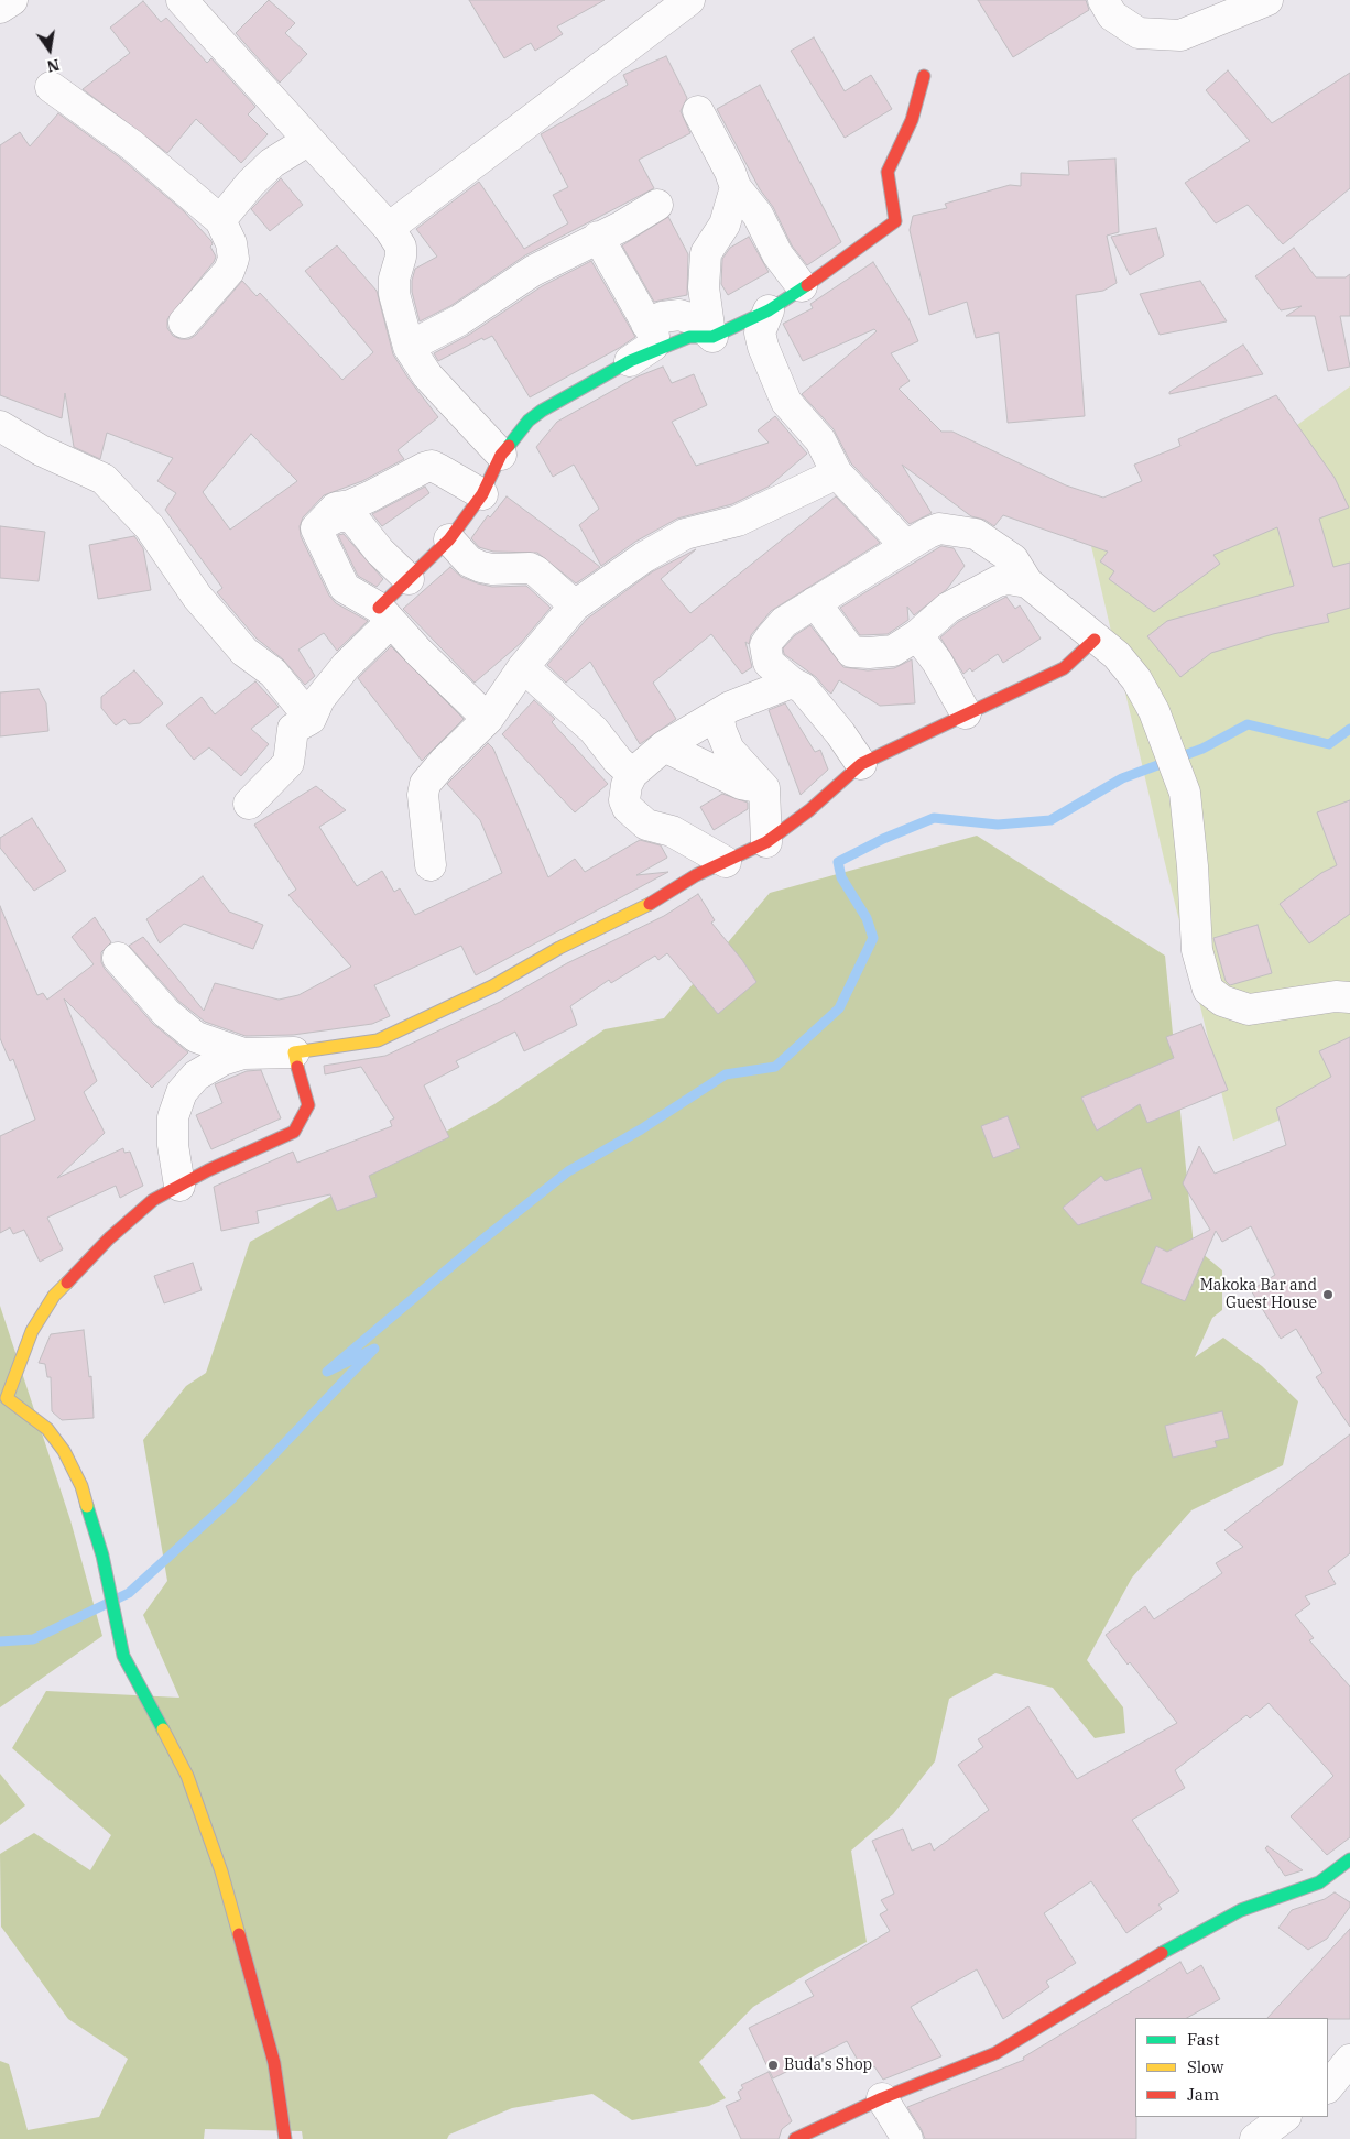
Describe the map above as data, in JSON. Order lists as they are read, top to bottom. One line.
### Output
{"places":["Makoka Bar and Guest House","Buda's Shop"],"legend":["Fast","Slow","Jam"],"north":"bottom"}
